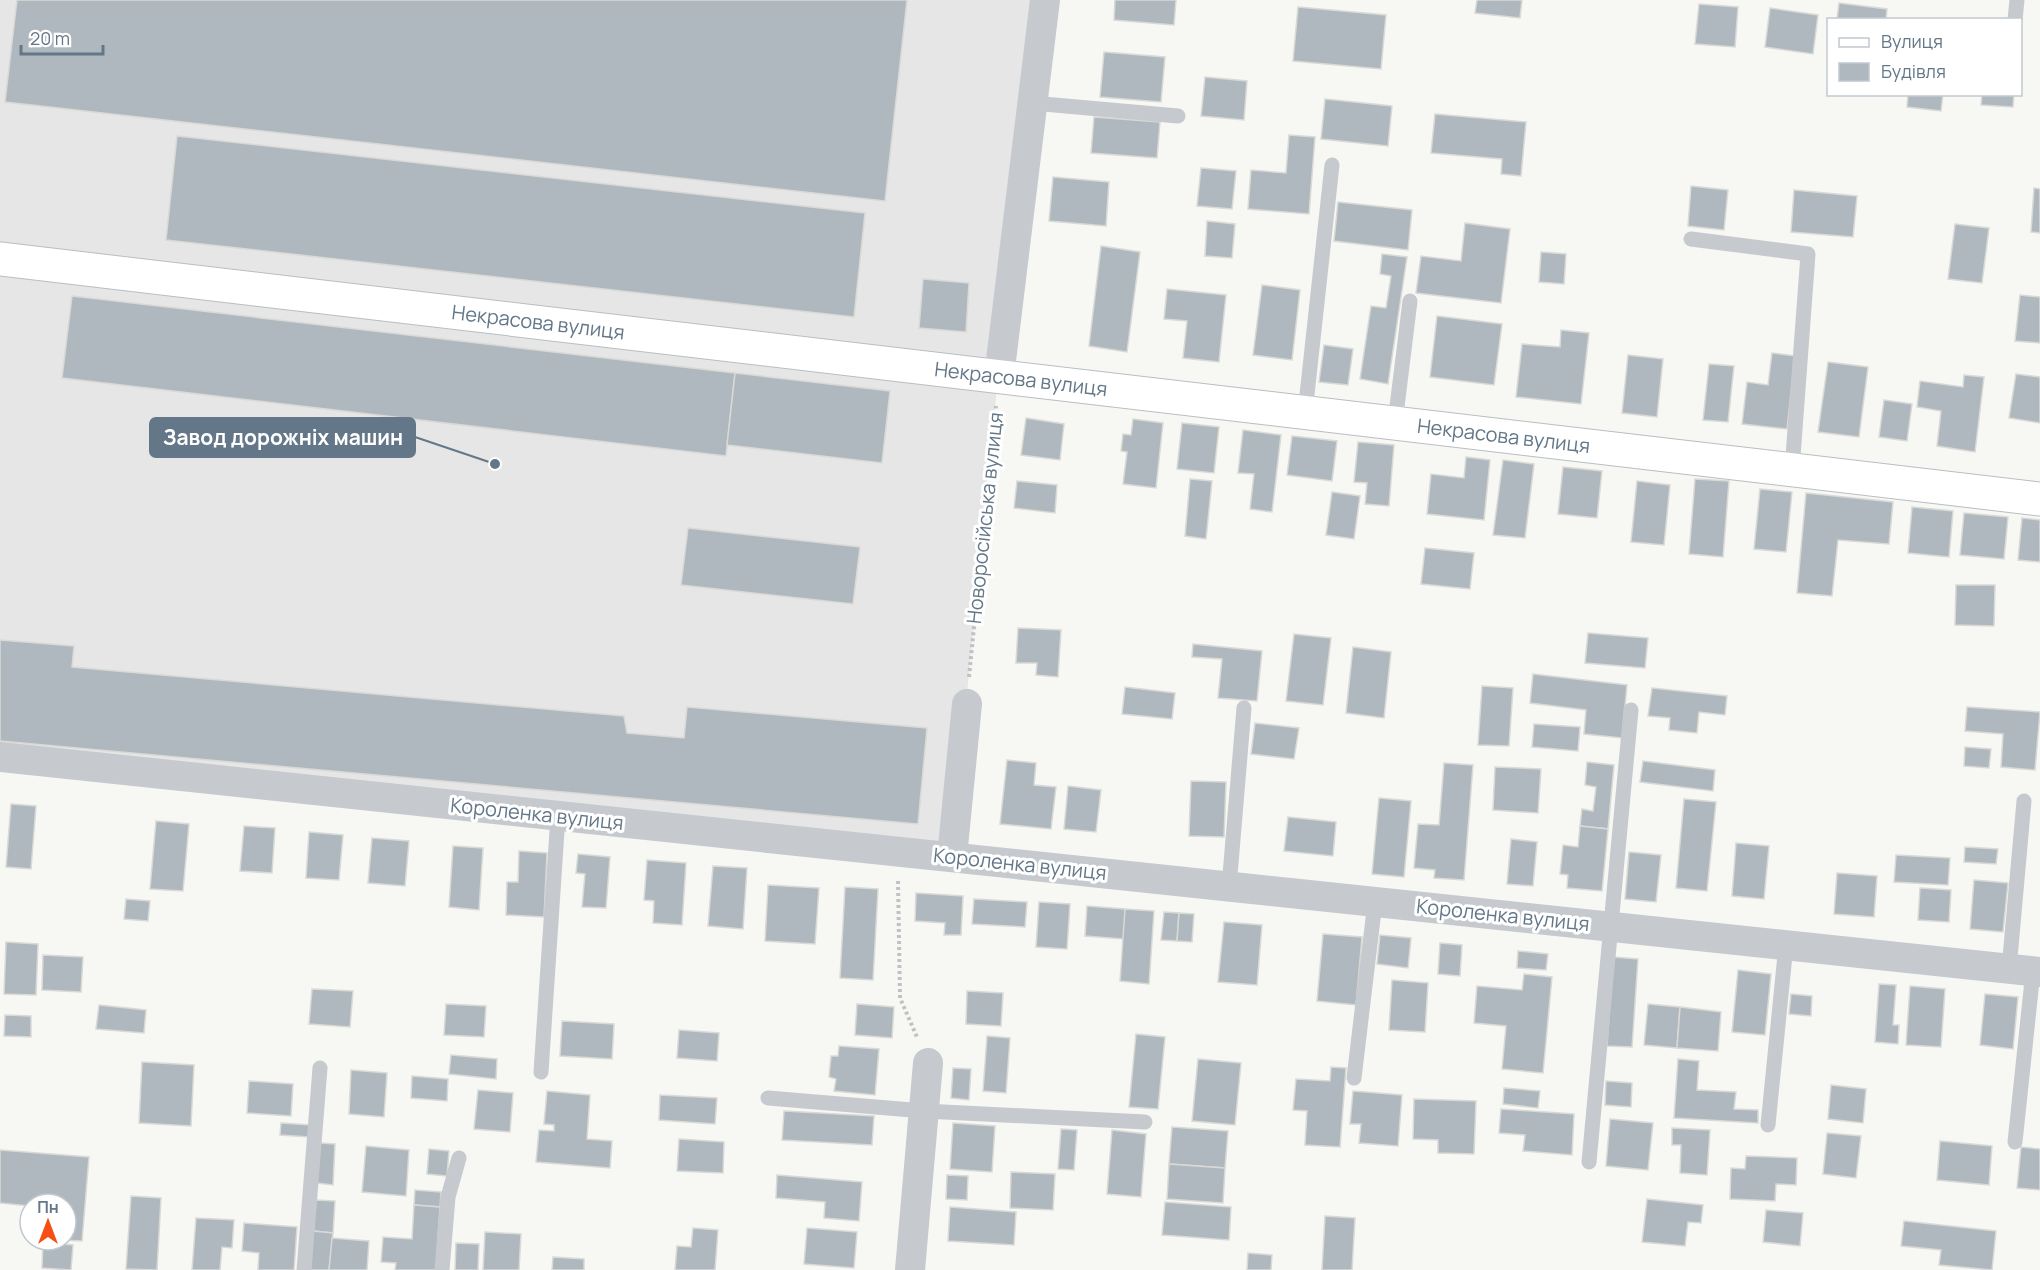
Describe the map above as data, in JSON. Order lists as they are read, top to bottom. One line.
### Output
{"streets":{"street":["Некрасова вулиця","Короленка вулиця"],"path":["Новоросійська вулиця"]},"crossings":[["Некрасова вулиця","Новоросійська вулиця"]],"places":["Завод дорожніх машин"],"legend":["Вулиця","Будівля"],"scale_bar":"20 m","north":"top"}
